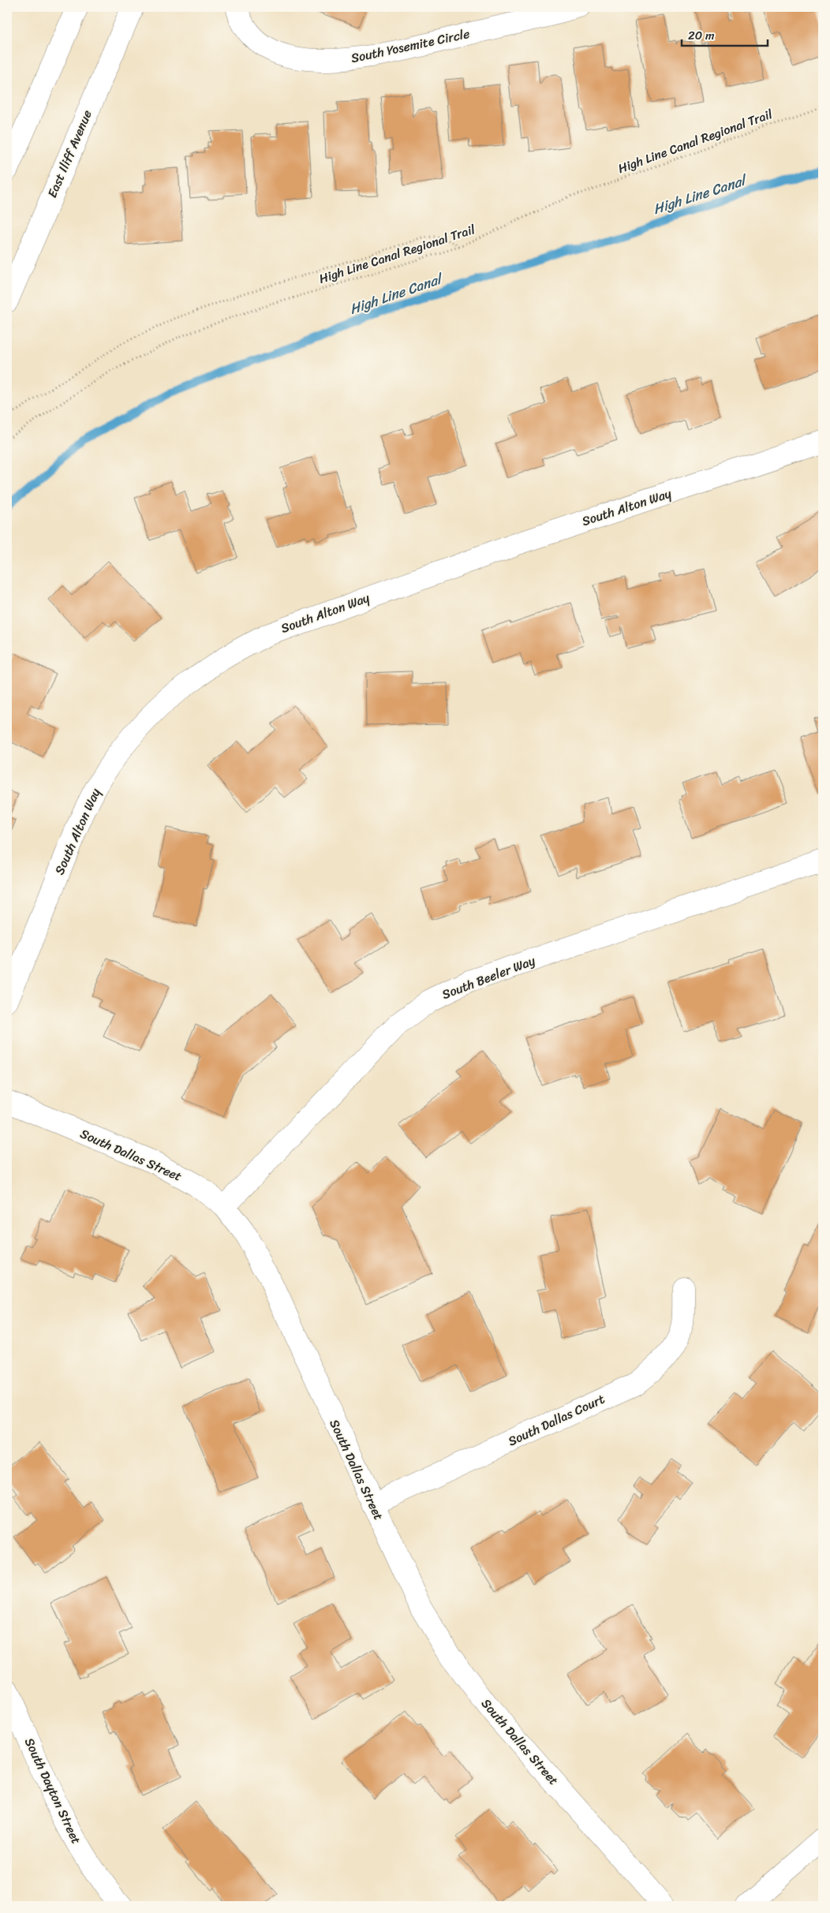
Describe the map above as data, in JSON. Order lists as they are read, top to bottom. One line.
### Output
{"streets":{"street":["South Yosemite Circle","East Iliff Avenue","South Alton Way","South Beeler Way","South Dallas Street","South Dallas Court","South Dayton Street"],"path":["High Line Canal Regional Trail"]},"crossings":[["South Beeler Way","South Dallas Street"],["South Dallas Street","South Dallas Court"]],"water":["High Line Canal"],"scale_bar":"20 m"}
